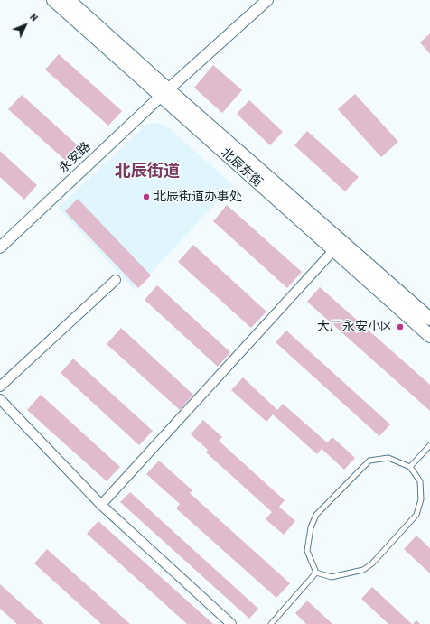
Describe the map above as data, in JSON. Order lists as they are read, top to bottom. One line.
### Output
{"streets":{"main road":["北辰东街"],"street":["永安路"]},"crossings":[["永安路","北辰东街"]],"districts":["北辰街道"],"places":["北辰街道办事处","大厂永安小区"],"north":"top right"}
